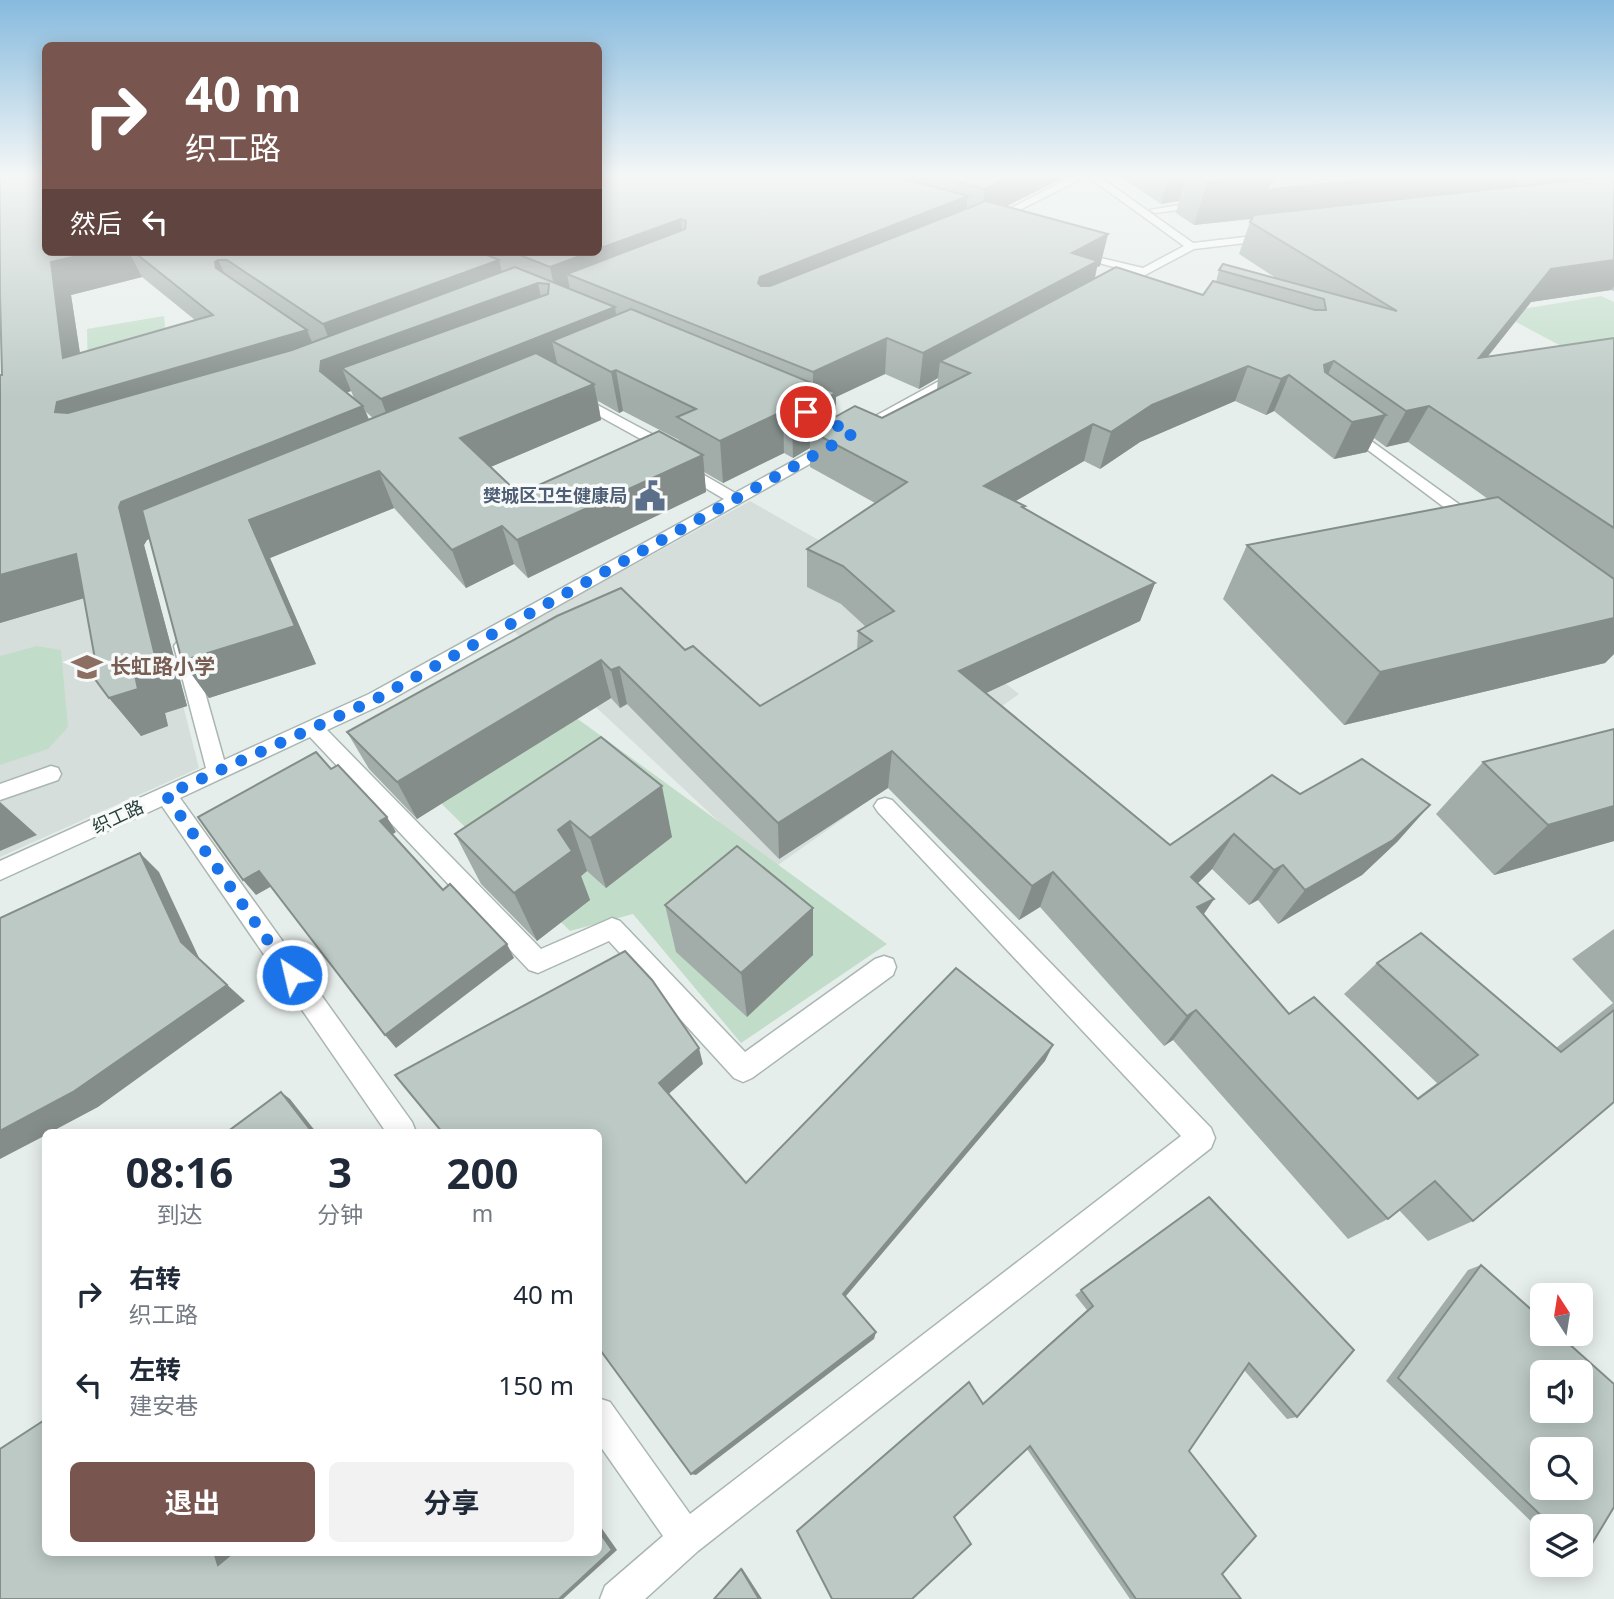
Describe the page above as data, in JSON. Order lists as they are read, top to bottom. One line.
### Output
{"streets":{"street":["织工路"]},"places":{"public building":["樊城区卫生健康局"],"school or university":["长虹路小学"]},"north":"top","page":{"turn":["40 m","织工路"],"then":"然后","eta":["08:16","到达","3","分钟","200","m"],"list":[{"name":"右转","note":"织工路","value":"40 m"},{"name":"左转","note":"建安巷","value":"150 m"}],"buttons":["退出","分享"]}}
